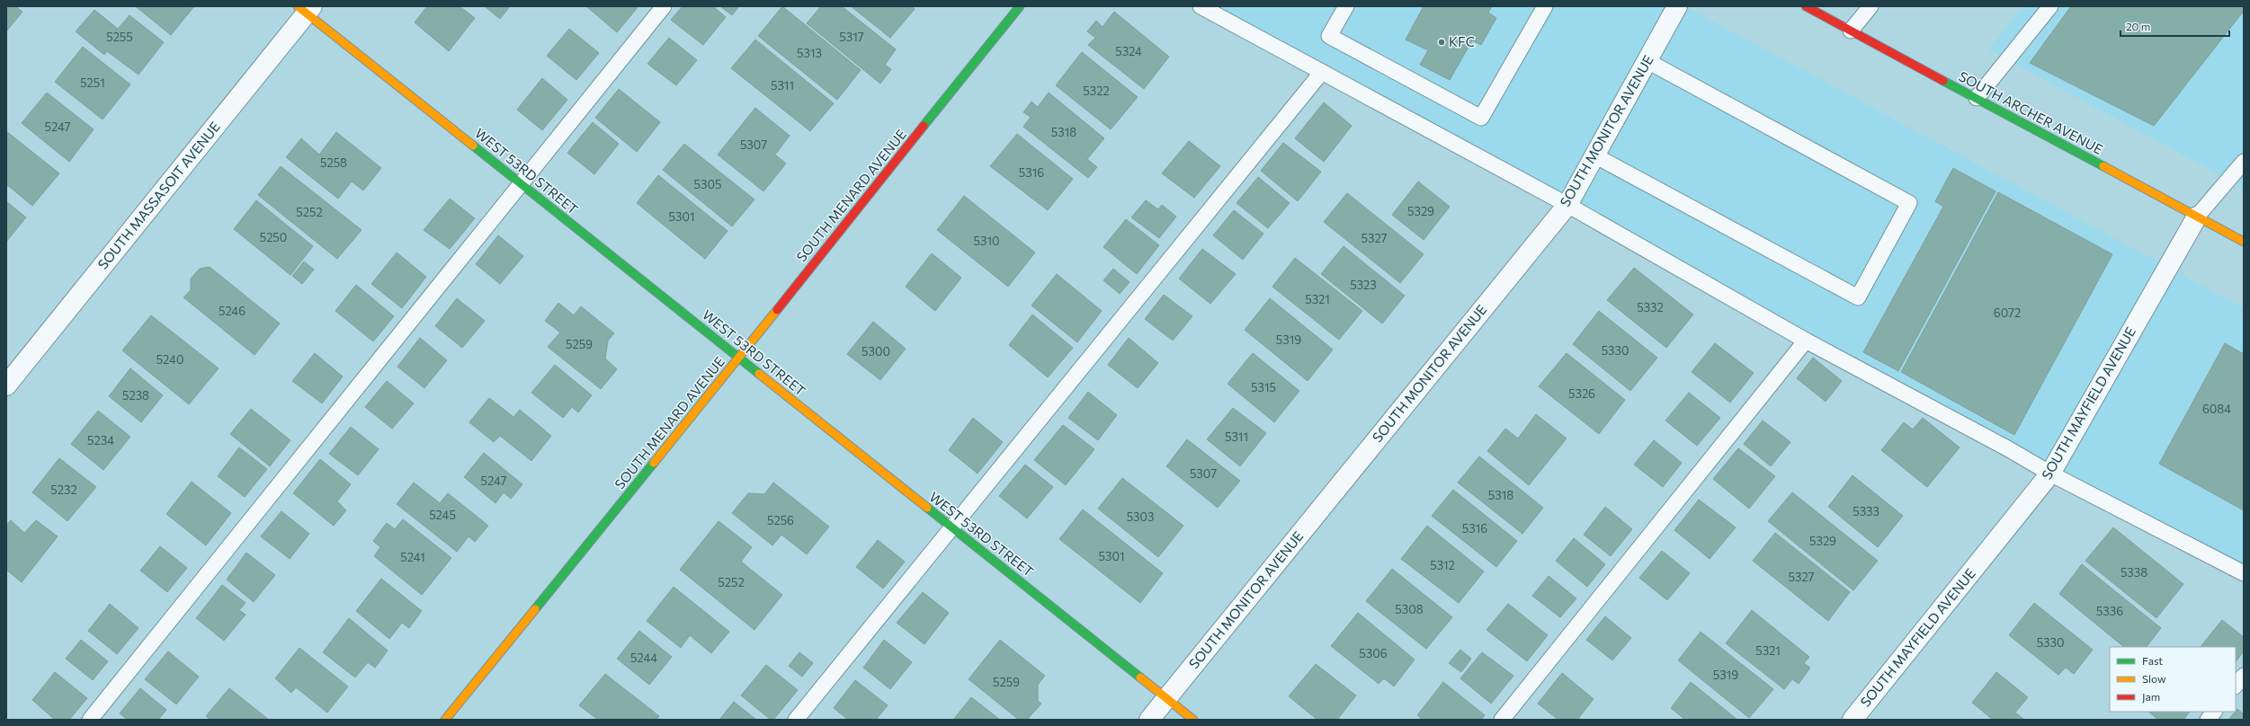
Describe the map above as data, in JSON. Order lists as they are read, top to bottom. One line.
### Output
{"streets":{"street":["SOUTH ARCHER AVENUE","SOUTH MONITOR AVENUE","WEST 53RD STREET","SOUTH MASSASOIT AVENUE","SOUTH MENARD AVENUE","SOUTH MAYFIELD AVENUE"]},"crossings":[["SOUTH ARCHER AVENUE","SOUTH MAYFIELD AVENUE"],["SOUTH MONITOR AVENUE","WEST 53RD STREET"],["WEST 53RD STREET","SOUTH MASSASOIT AVENUE"],["WEST 53RD STREET","SOUTH MENARD AVENUE"]],"places":["KFC"],"house_numbers":["5255","5317","5324","5313","5251","5311","5322","5247","5318","5307","5258","5316","5305","5329","5252","5301","5250","5327","5310","5323","5321","5332","5246","6072","5319","5259","5330","5300","5240","5315","5326","5238","6084","5311","5234","5307","5247","5232","5318","5333","5245","5303","5256","5316","5329","5301","5241","5312","5338","5327","5252","5308","5336","5330","5321","5306","5244","5319","5259"],"legend":["Fast","Slow","Jam"],"scale_bar":"20 m"}
